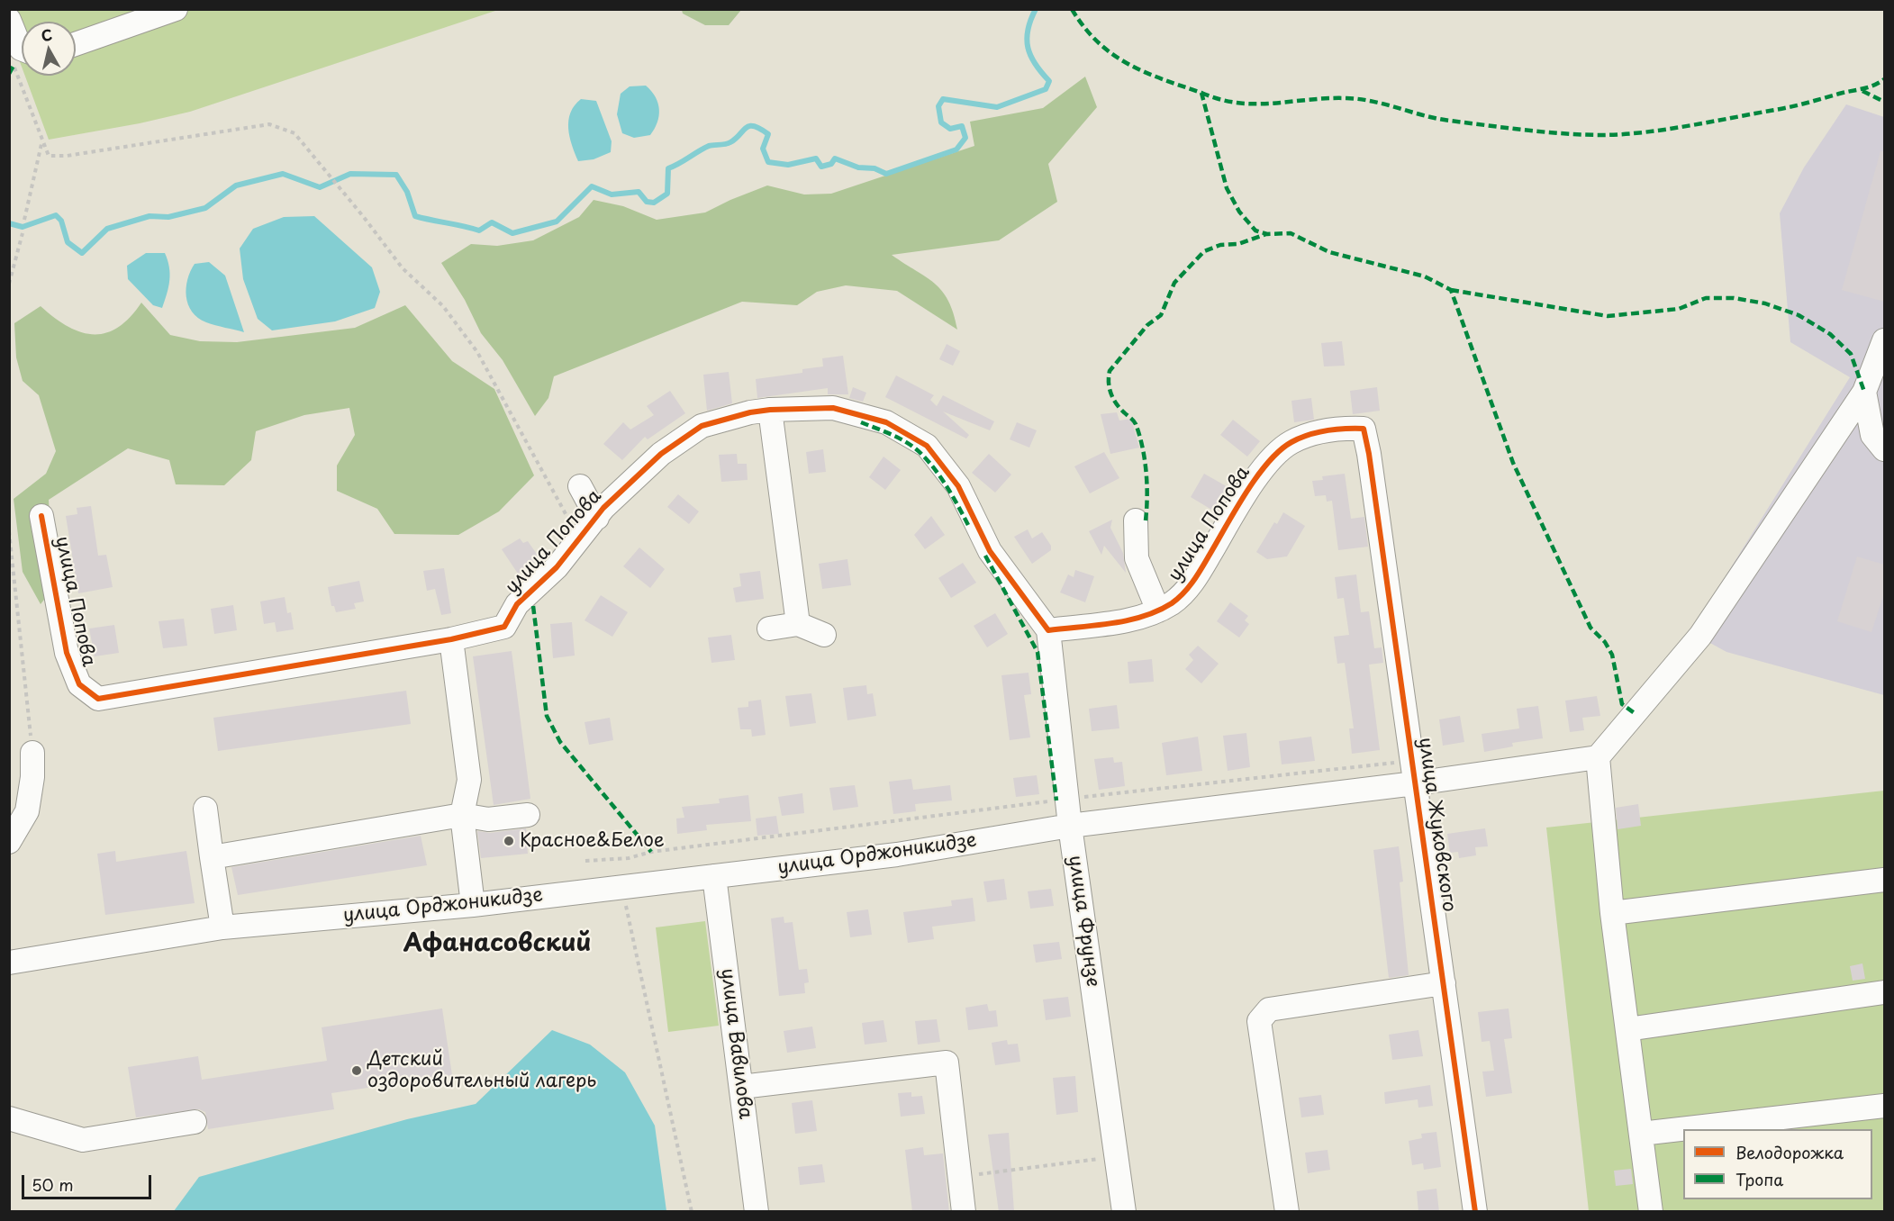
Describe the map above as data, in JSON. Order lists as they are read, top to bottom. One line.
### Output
{"streets":{"street":["улица Попова","улица Жуковского","улица Орджоникидзе","улица Фрунзе","улица Вавилова"]},"crossings":[["улица Попова","улица Жуковского"],["улица Попова","улица Фрунзе"],["улица Жуковского","улица Орджоникидзе"],["улица Орджоникидзе","улица Фрунзе"],["улица Орджоникидзе","улица Вавилова"]],"districts":["Афанасовский"],"places":["Красное&Белое","Детский оздоровительный лагерь"],"legend":["Велодорожка","Тропа"],"scale_bar":"50 m","north":"top"}
